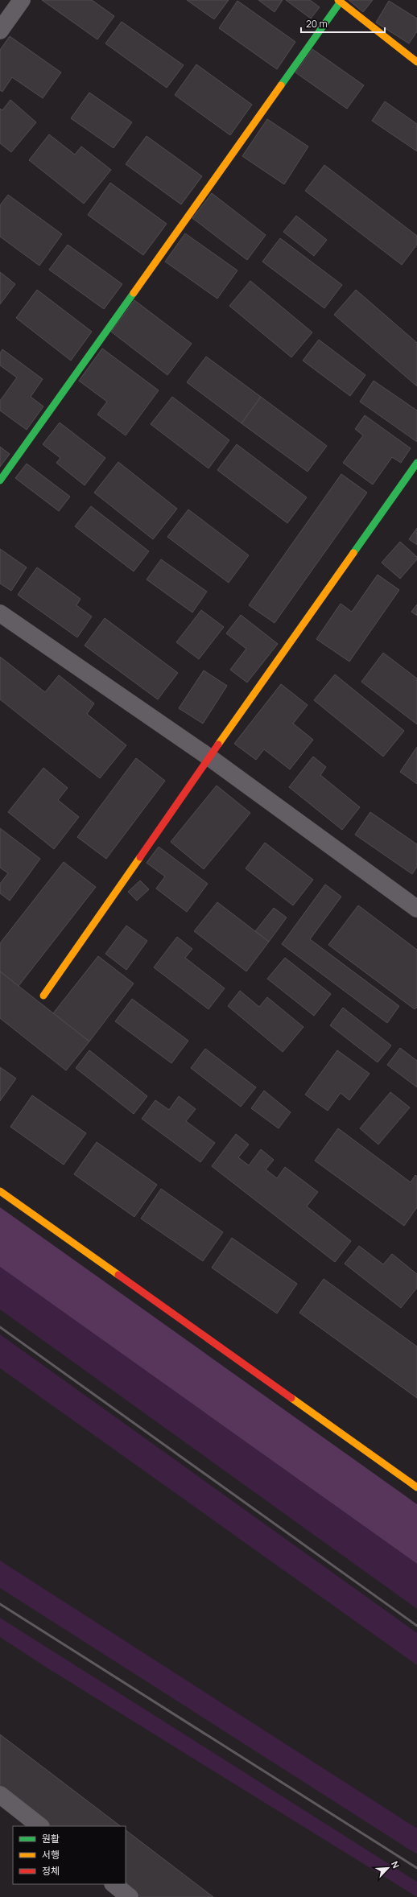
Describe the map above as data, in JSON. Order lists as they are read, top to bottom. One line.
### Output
{"legend":["원활","서행","정체"],"scale_bar":"20 m","north":"top right"}
